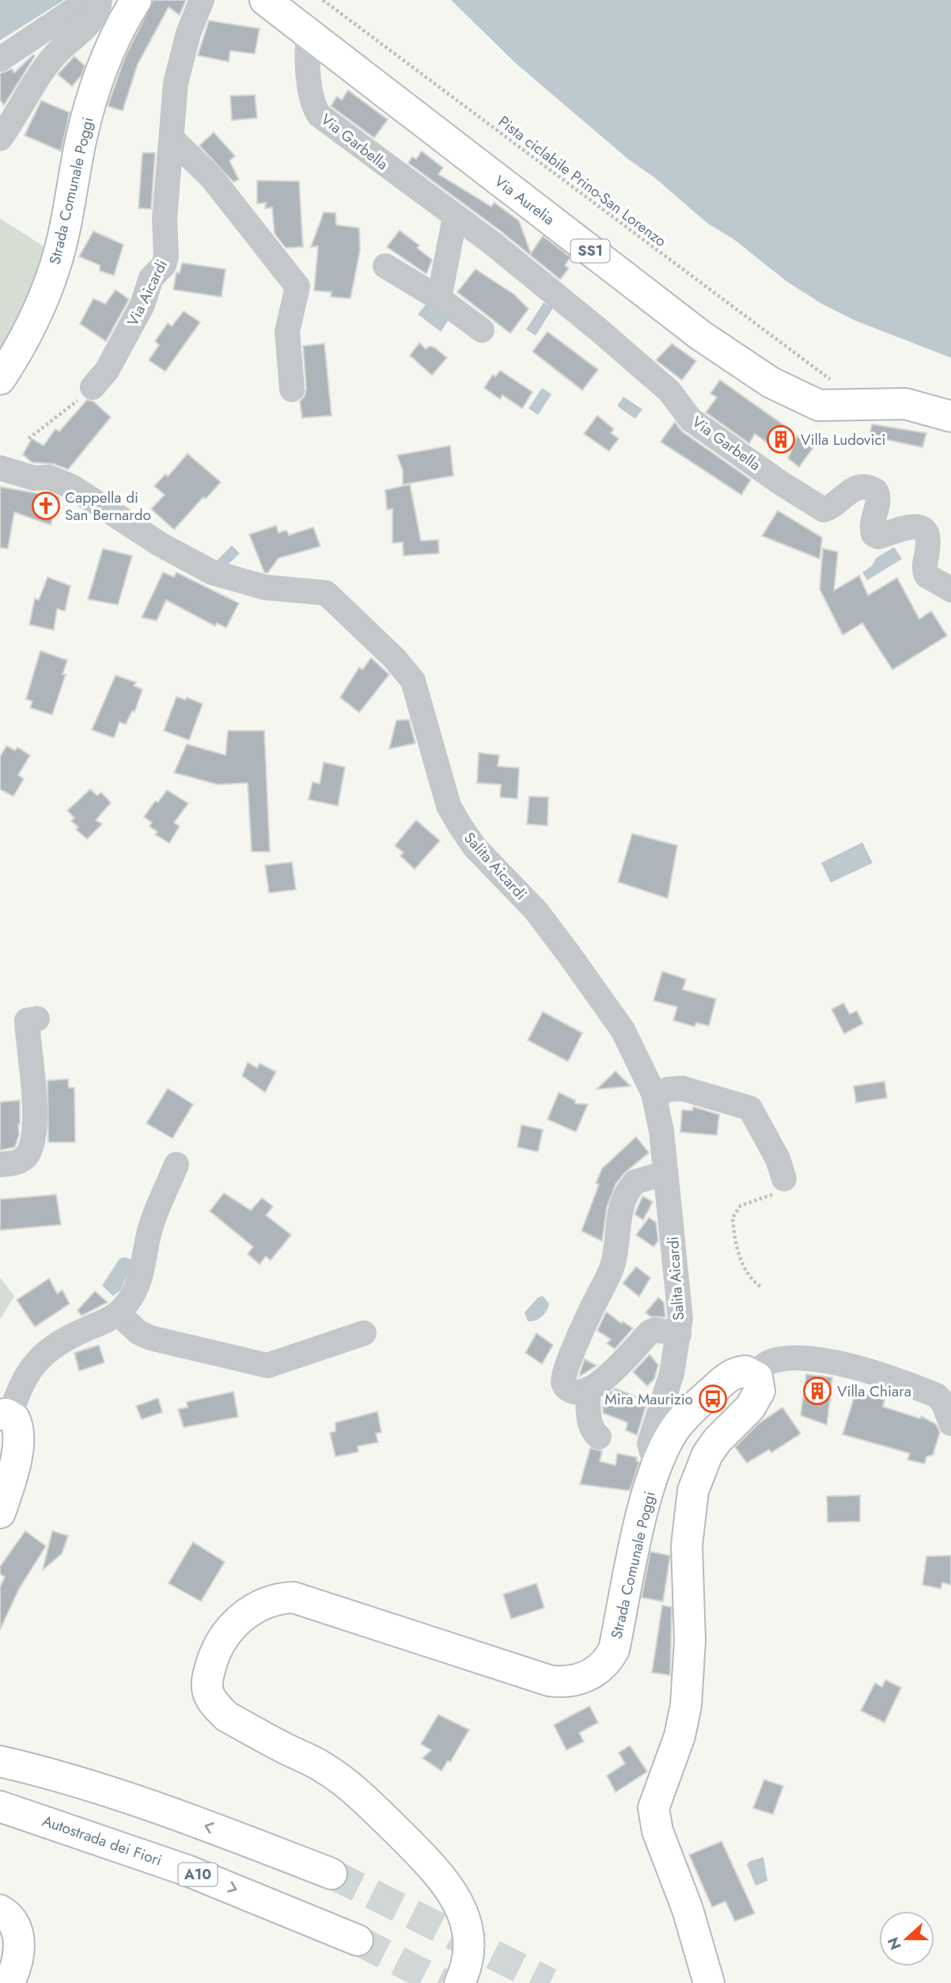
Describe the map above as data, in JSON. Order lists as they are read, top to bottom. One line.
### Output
{"streets":{"main road":["Strada Comunale Poggi","Via Aurelia","SS1","Autostrada dei Fiori","A10"],"street":["Via Garbella","Via Aicardi","Salita Aicardi"],"path":["Pista ciclabile Prino-San Lorenzo"]},"crossings":[["Via Garbella","Via Aurelia"],["Strada Comunale Poggi","Salita Aicardi"]],"places":{"building":["Villa Ludovici","Villa Chiara"],"church":["Cappella di San Bernardo"],"bus stop":["Mira Maurizio"]},"north":"left"}
